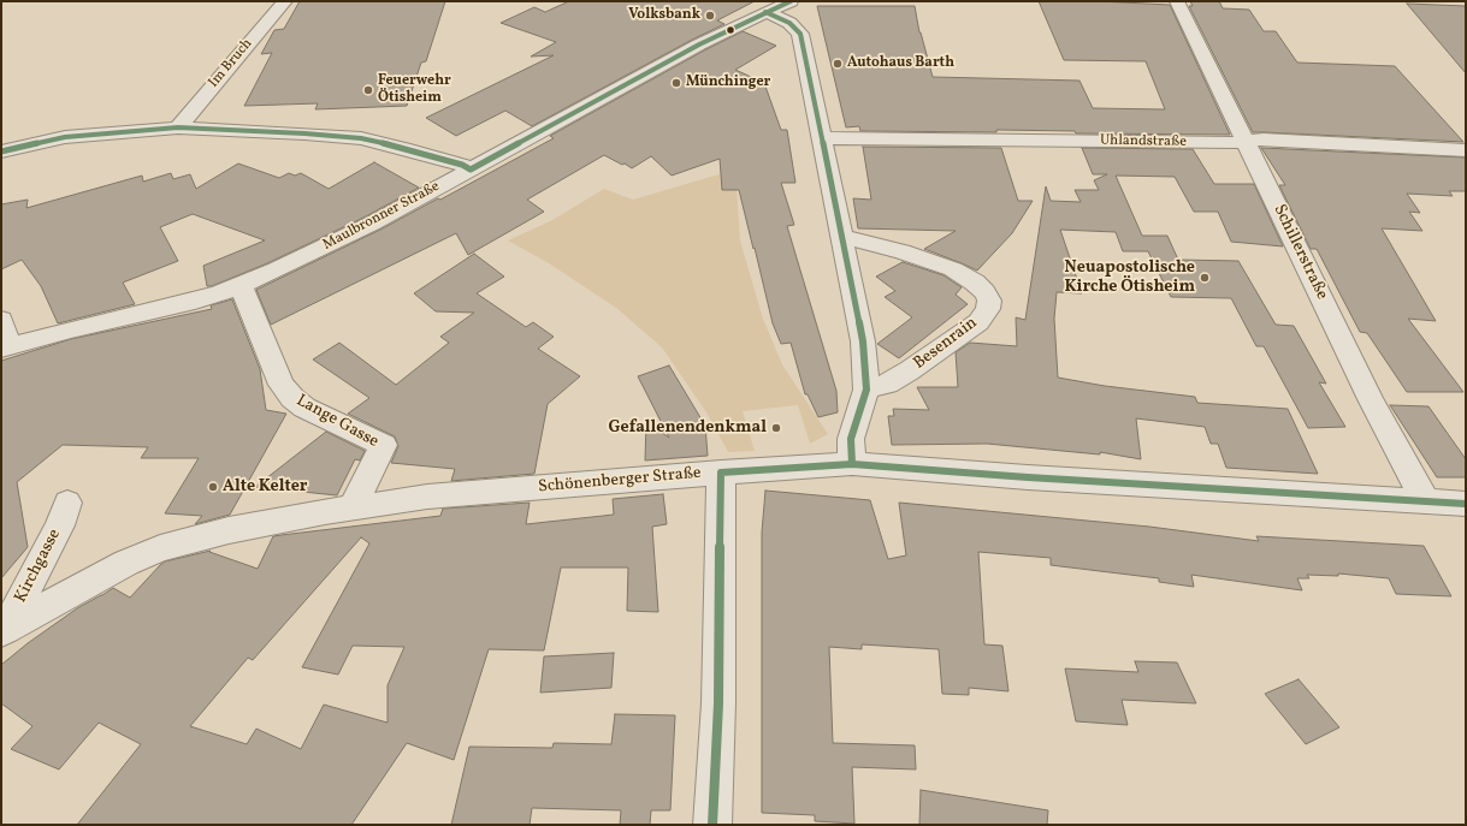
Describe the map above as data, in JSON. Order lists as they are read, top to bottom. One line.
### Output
{"streets":{"street":["Im Bruch","Uhlandstraße","Maulbronner Straße","Schillerstraße","Besenrain","Lange Gasse","Schönenberger Straße","Kirchgasse"]},"crossings":[["Uhlandstraße","Schillerstraße"],["Maulbronner Straße","Lange Gasse"],["Schillerstraße","Schönenberger Straße"],["Lange Gasse","Schönenberger Straße"],["Schönenberger Straße","Kirchgasse"]],"places":["Volksbank","Autohaus Barth","Münchinger","Feuerwehr Ötisheim","Neuapostolische Kirche Ötisheim","Gefallenendenkmal","Alte Kelter"]}
